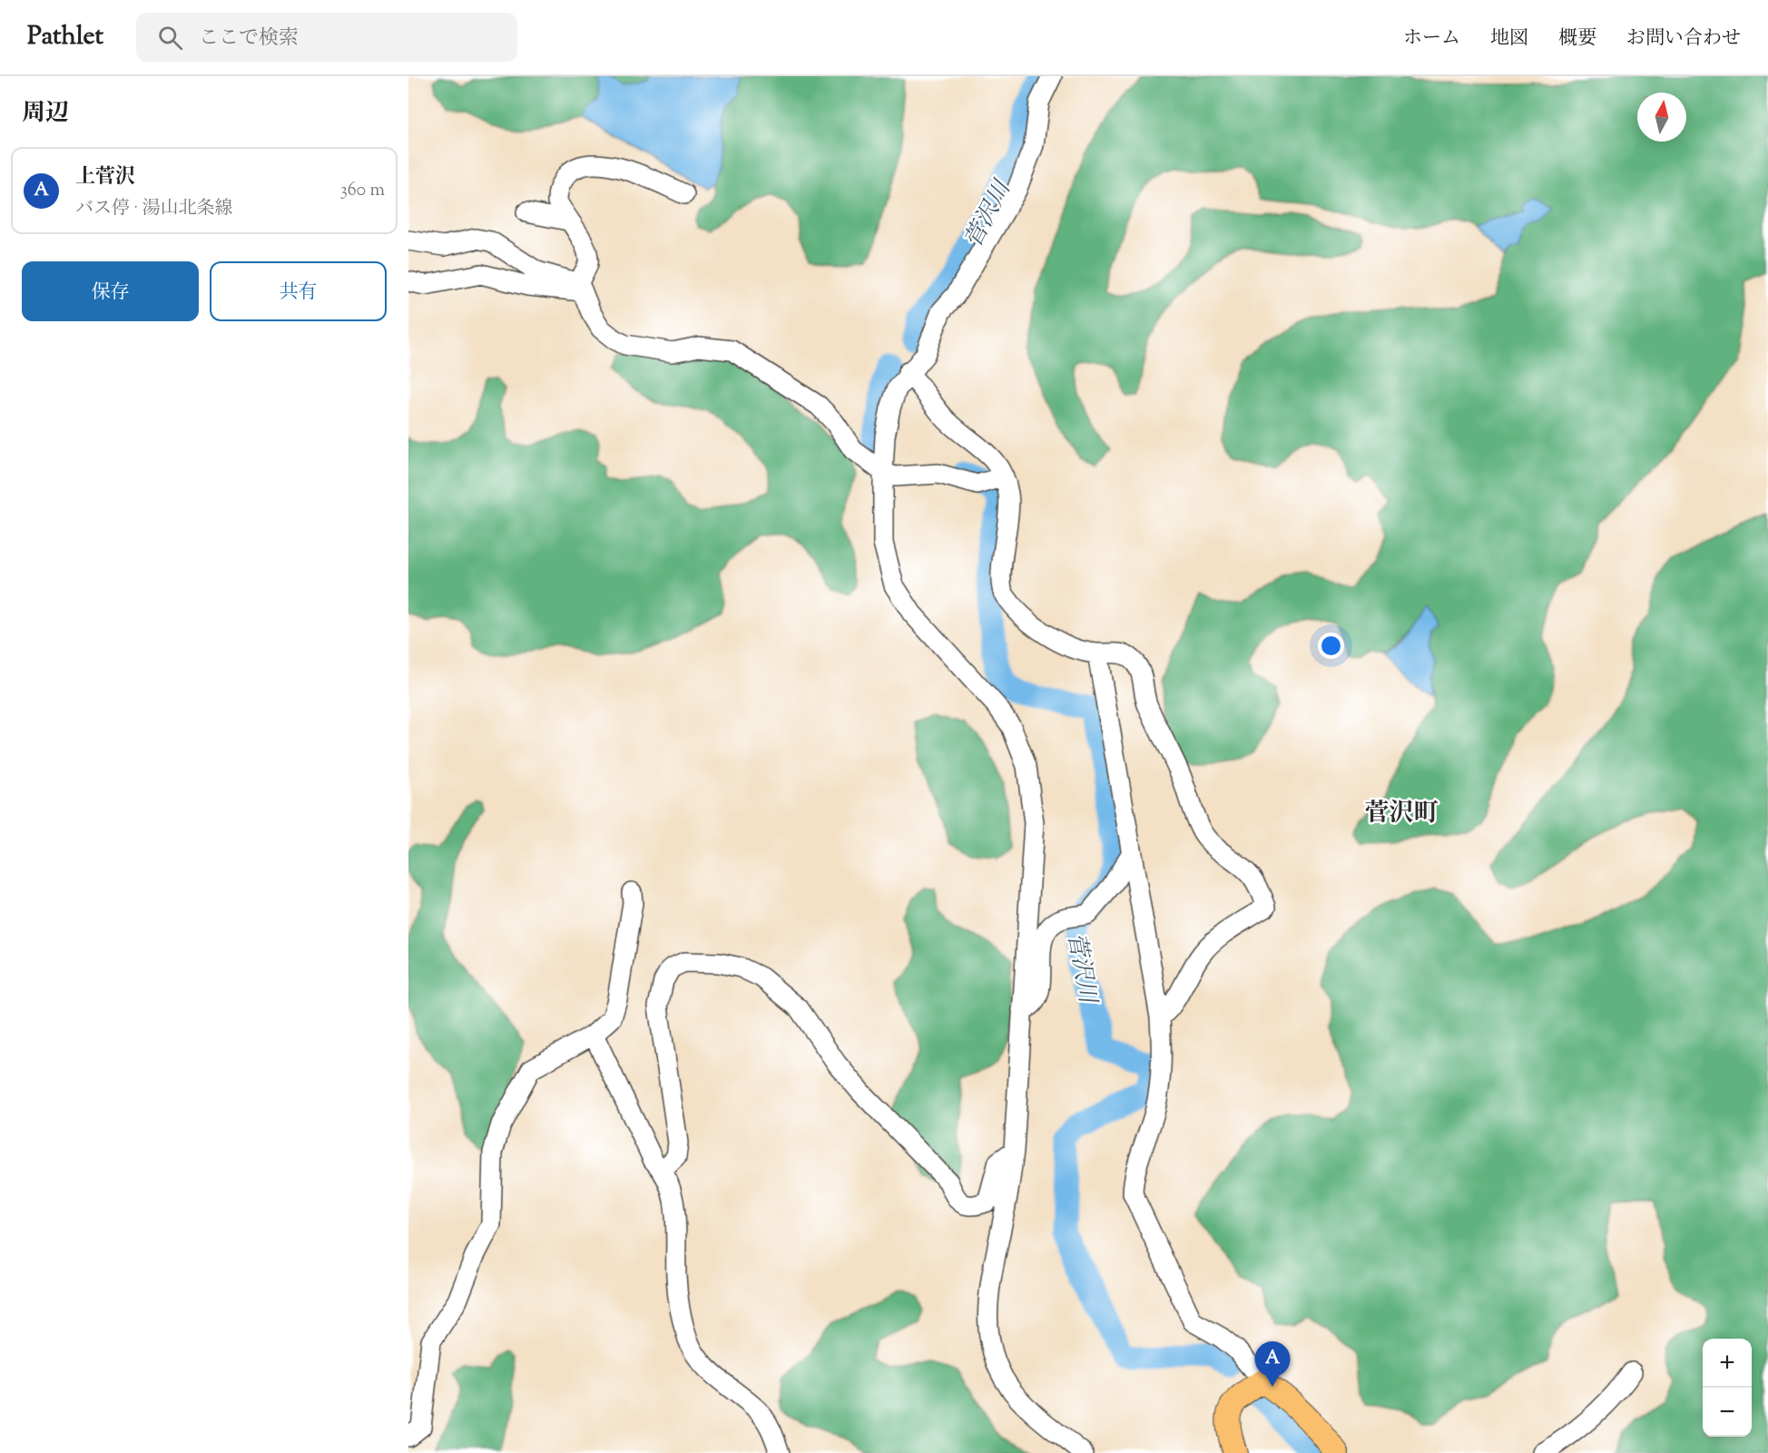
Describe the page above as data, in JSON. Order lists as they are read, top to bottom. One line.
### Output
{"districts":["菅沢町"],"water":["菅沢川"],"north":"top","page":{"header":"Pathlet","search":"ここで検索","nav":["ホーム","地図","概要","お問い合わせ"],"heading":"周辺","list":[{"mark":"A","name":"上菅沢","note":"バス停 · 湯山北条線","value":"360 m"}],"buttons":["保存","共有"],"map_buttons":["+","−"],"pins":"A"}}
